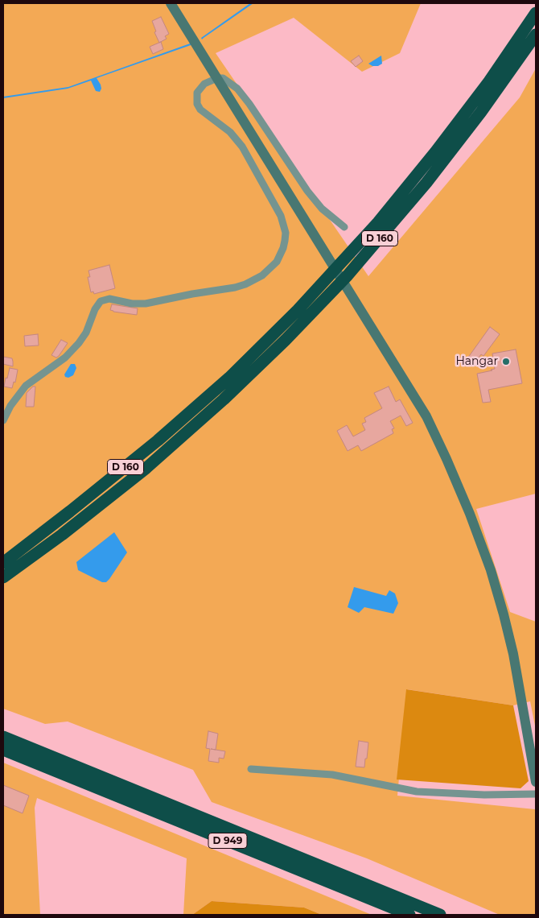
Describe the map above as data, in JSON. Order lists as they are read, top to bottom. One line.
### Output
{"streets":{"highway":["D 160","D 949"]},"places":["Hangar"]}
